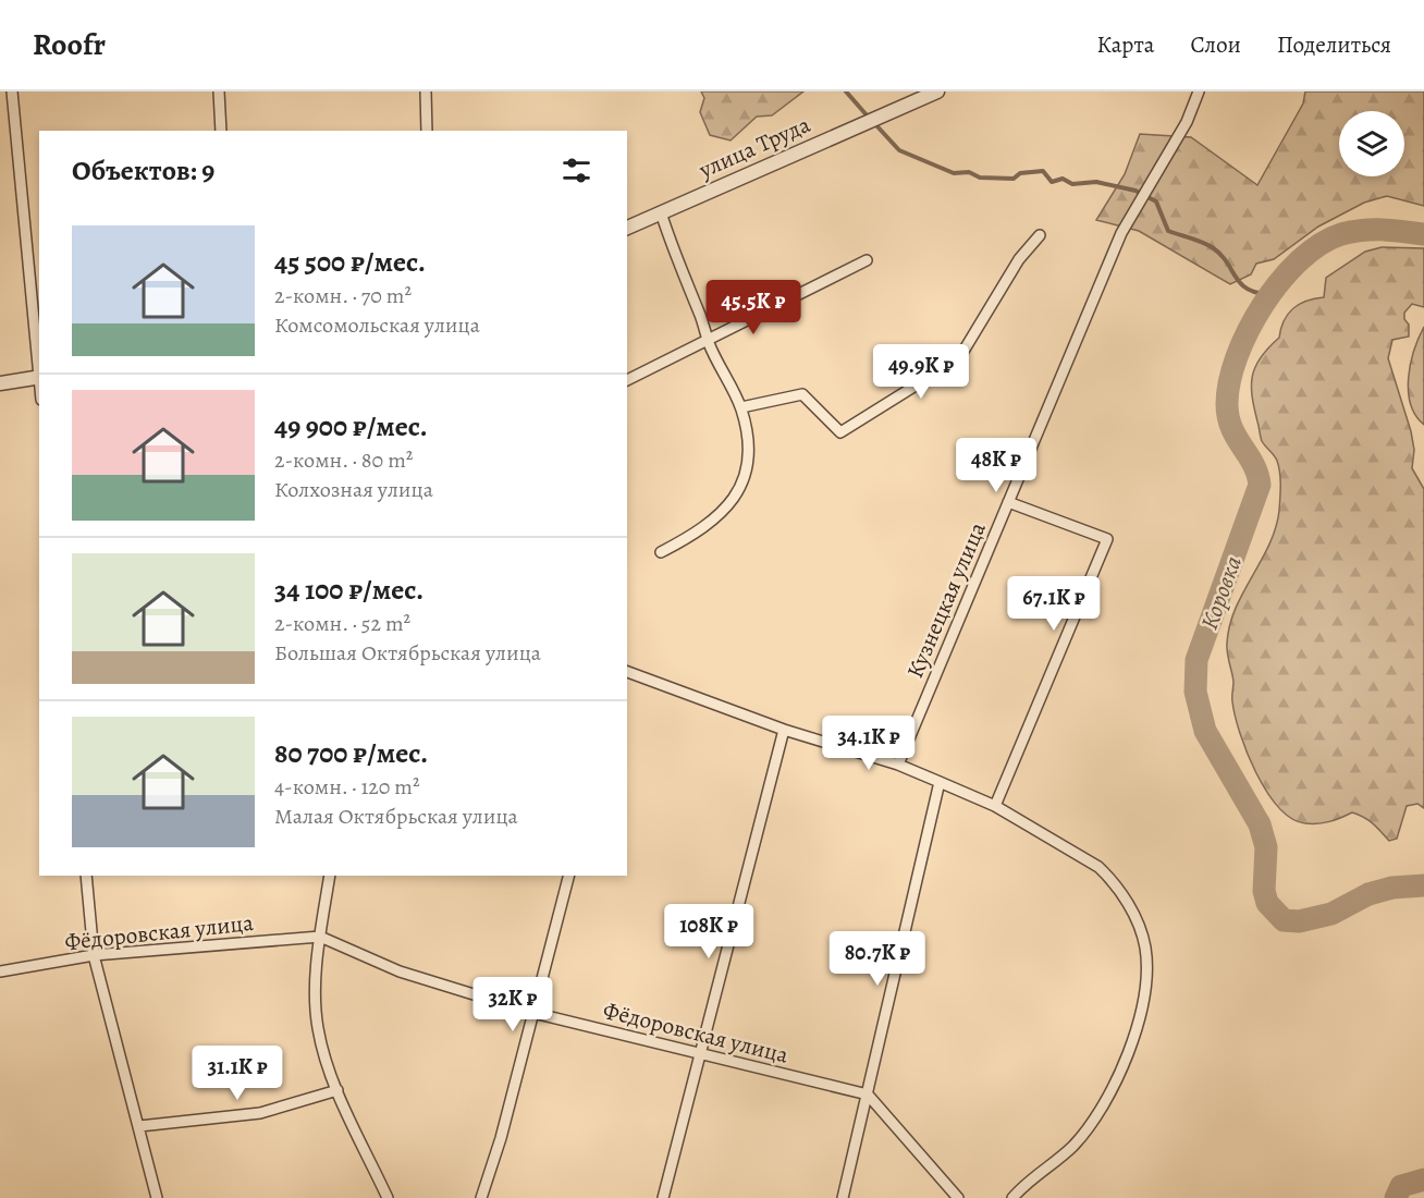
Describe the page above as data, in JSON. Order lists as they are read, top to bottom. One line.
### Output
{"streets":{"street":["улица Труда","Кузнецкая улица","Фёдоровская улица"]},"water":["Коровка"],"page":{"header":"Roofr","nav":["Карта","Слои","Поделиться"],"heading":"Объектов: 9","list":[{"name":"45 500 ₽/мес.","note":"2-комн. · 70 m² · Комсомольская улица"},{"name":"49 900 ₽/мес.","note":"2-комн. · 80 m² · Колхозная улица"},{"name":"34 100 ₽/мес.","note":"2-комн. · 52 m² · Большая Октябрьская улица"},{"name":"80 700 ₽/мес.","note":"4-комн. · 120 m² · Малая Октябрьская улица"}],"price":["45.5K ₽","49.9K ₽","48K ₽","67.1K ₽","34.1K ₽","108K ₽","80.7K ₽","32K ₽","31.1K ₽"]}}
